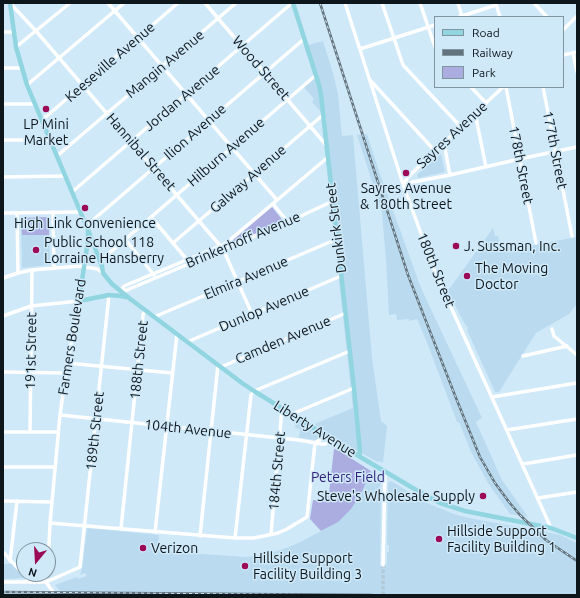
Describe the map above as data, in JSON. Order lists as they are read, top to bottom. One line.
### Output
{"streets":{"main road":["Dunkirk Street","Farmers Boulevard","Liberty Avenue"],"street":["Keeseville Avenue","Mangin Avenue","Wood Street","Jordan Avenue","Ilion Avenue","Sayres Avenue","177th Street","Hannibal Street","Hilburn Avenue","178th Street","Galway Avenue","Brinkerhoff Avenue","180th Street","Elmira Avenue","Dunlop Avenue","Camden Avenue","191st Street","188th Street","104th Avenue","189th Street","184th Street"]},"crossings":[["Keeseville Avenue","Hannibal Street"],["Keeseville Avenue","Farmers Boulevard"],["Mangin Avenue","Wood Street"],["Mangin Avenue","Hannibal Street"],["Mangin Avenue","Farmers Boulevard"],["Wood Street","Jordan Avenue"],["Wood Street","Ilion Avenue"],["Wood Street","Hilburn Avenue"],["Wood Street","Galway Avenue"],["Wood Street","Dunkirk Street"],["Jordan Avenue","Hannibal Street"],["Jordan Avenue","Dunkirk Street"],["Jordan Avenue","Farmers Boulevard"],["Ilion Avenue","Hannibal Street"],["Ilion Avenue","Dunkirk Street"],["Ilion Avenue","Farmers Boulevard"],["Ilion Avenue","Liberty Avenue"],["Sayres Avenue","180th Street"],["Hannibal Street","Hilburn Avenue"],["Hannibal Street","Galway Avenue"],["Hannibal Street","Brinkerhoff Avenue"],["Hannibal Street","Elmira Avenue"],["Hannibal Street","Dunlop Avenue"],["Hannibal Street","Farmers Boulevard"],["Hilburn Avenue","Dunkirk Street"],["Hilburn Avenue","Liberty Avenue"],["Galway Avenue","Dunkirk Street"],["Dunkirk Street","Brinkerhoff Avenue"],["Dunkirk Street","Elmira Avenue"],["Dunkirk Street","Dunlop Avenue"],["Dunkirk Street","Camden Avenue"],["Dunkirk Street","Liberty Avenue"],["Brinkerhoff Avenue","Liberty Avenue"],["180th Street","Liberty Avenue"],["Elmira Avenue","Liberty Avenue"],["Dunlop Avenue","Liberty Avenue"],["Farmers Boulevard","104th Avenue"],["Farmers Boulevard","Liberty Avenue"],["Camden Avenue","Liberty Avenue"],["188th Street","104th Avenue"],["188th Street","Liberty Avenue"],["104th Avenue","Liberty Avenue"],["104th Avenue","189th Street"],["104th Avenue","184th Street"],["Liberty Avenue","184th Street"]],"parks":["Peters Field"],"places":["LP Mini Market","Sayres Avenue & 180th Street","High Link Convenience","J. Sussman, Inc.","Public School 118 Lorraine Hansberry","The Moving Doctor","Steve's Wholesale Supply","Hillside Support Facility Building 1","Verizon","Hillside Support Facility Building 3"],"legend":["Road","Railway","Park"],"north":"bottom"}
